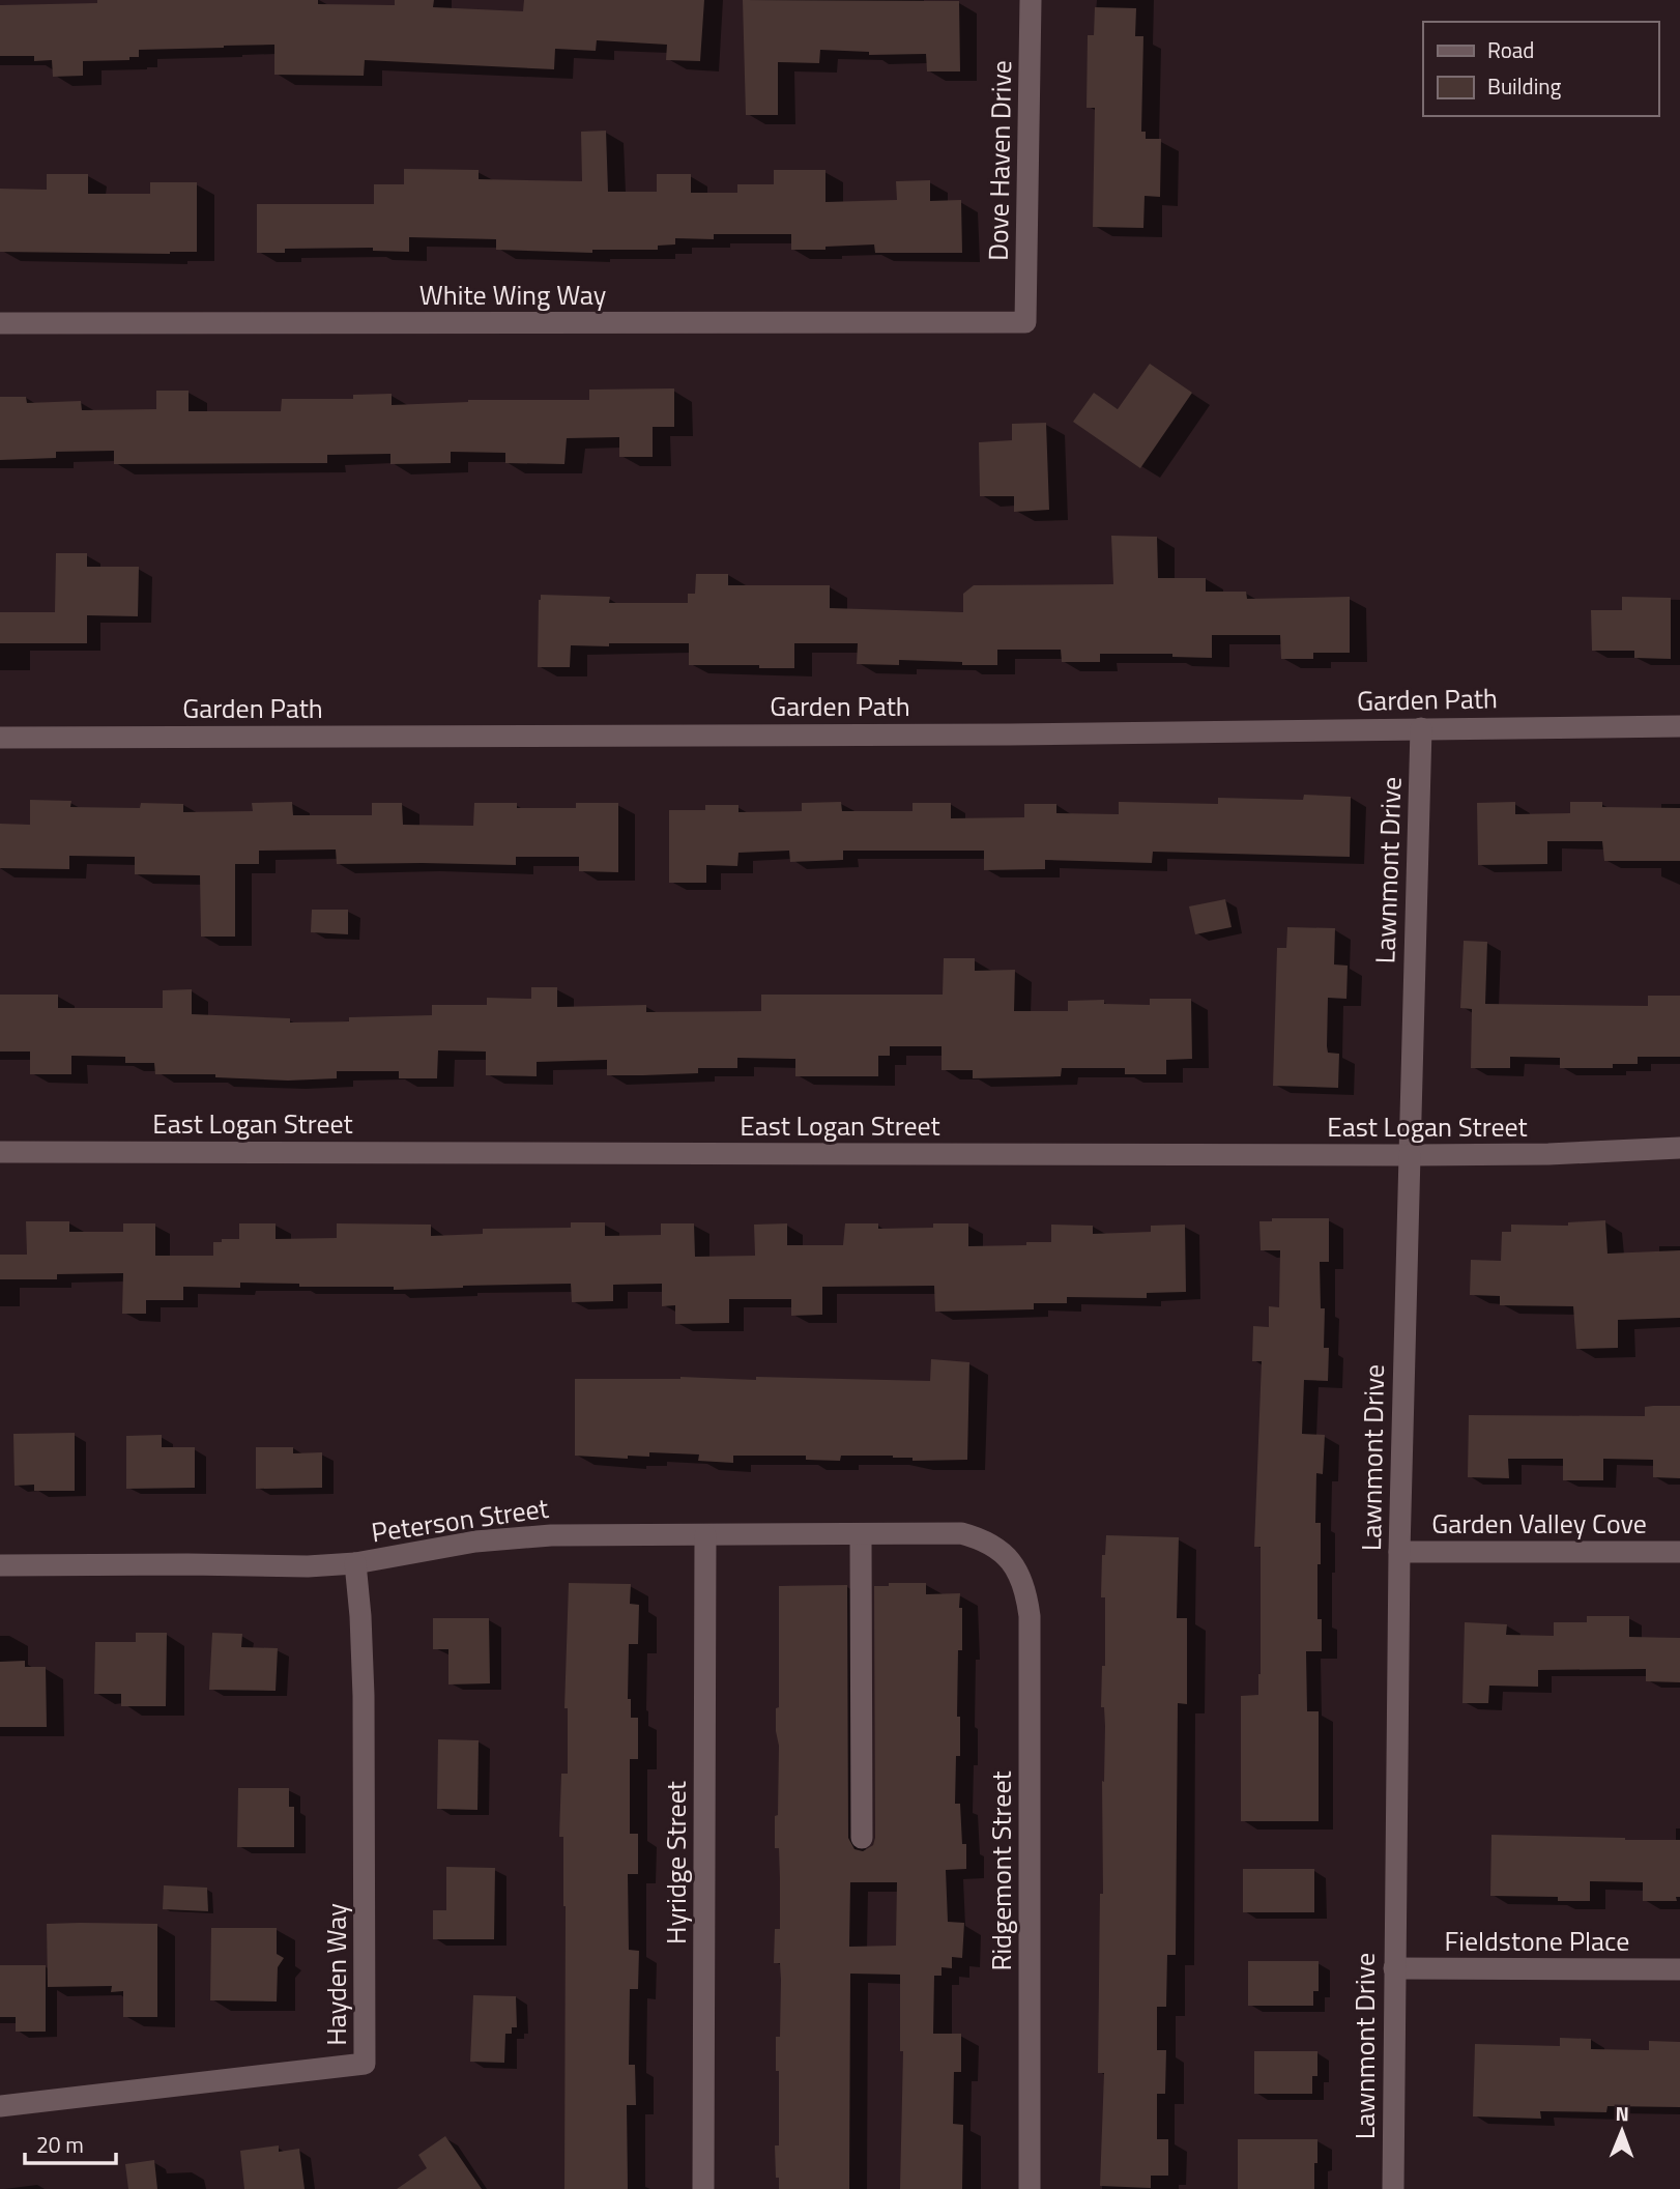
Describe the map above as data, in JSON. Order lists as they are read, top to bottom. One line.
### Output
{"streets":{"street":["Dove Haven Drive","White Wing Way","Garden Path","Lawnmont Drive","East Logan Street","Peterson Street","Garden Valley Cove","Hyridge Street","Ridgemont Street","Fieldstone Place","Hayden Way"]},"crossings":[["Dove Haven Drive","White Wing Way"],["Garden Path","Lawnmont Drive"],["Lawnmont Drive","East Logan Street"],["Lawnmont Drive","Garden Valley Cove"],["Lawnmont Drive","Fieldstone Place"],["Peterson Street","Hyridge Street"],["Peterson Street","Ridgemont Street"],["Peterson Street","Hayden Way"]],"legend":["Road","Building"],"scale_bar":"20 m","north":"top"}
